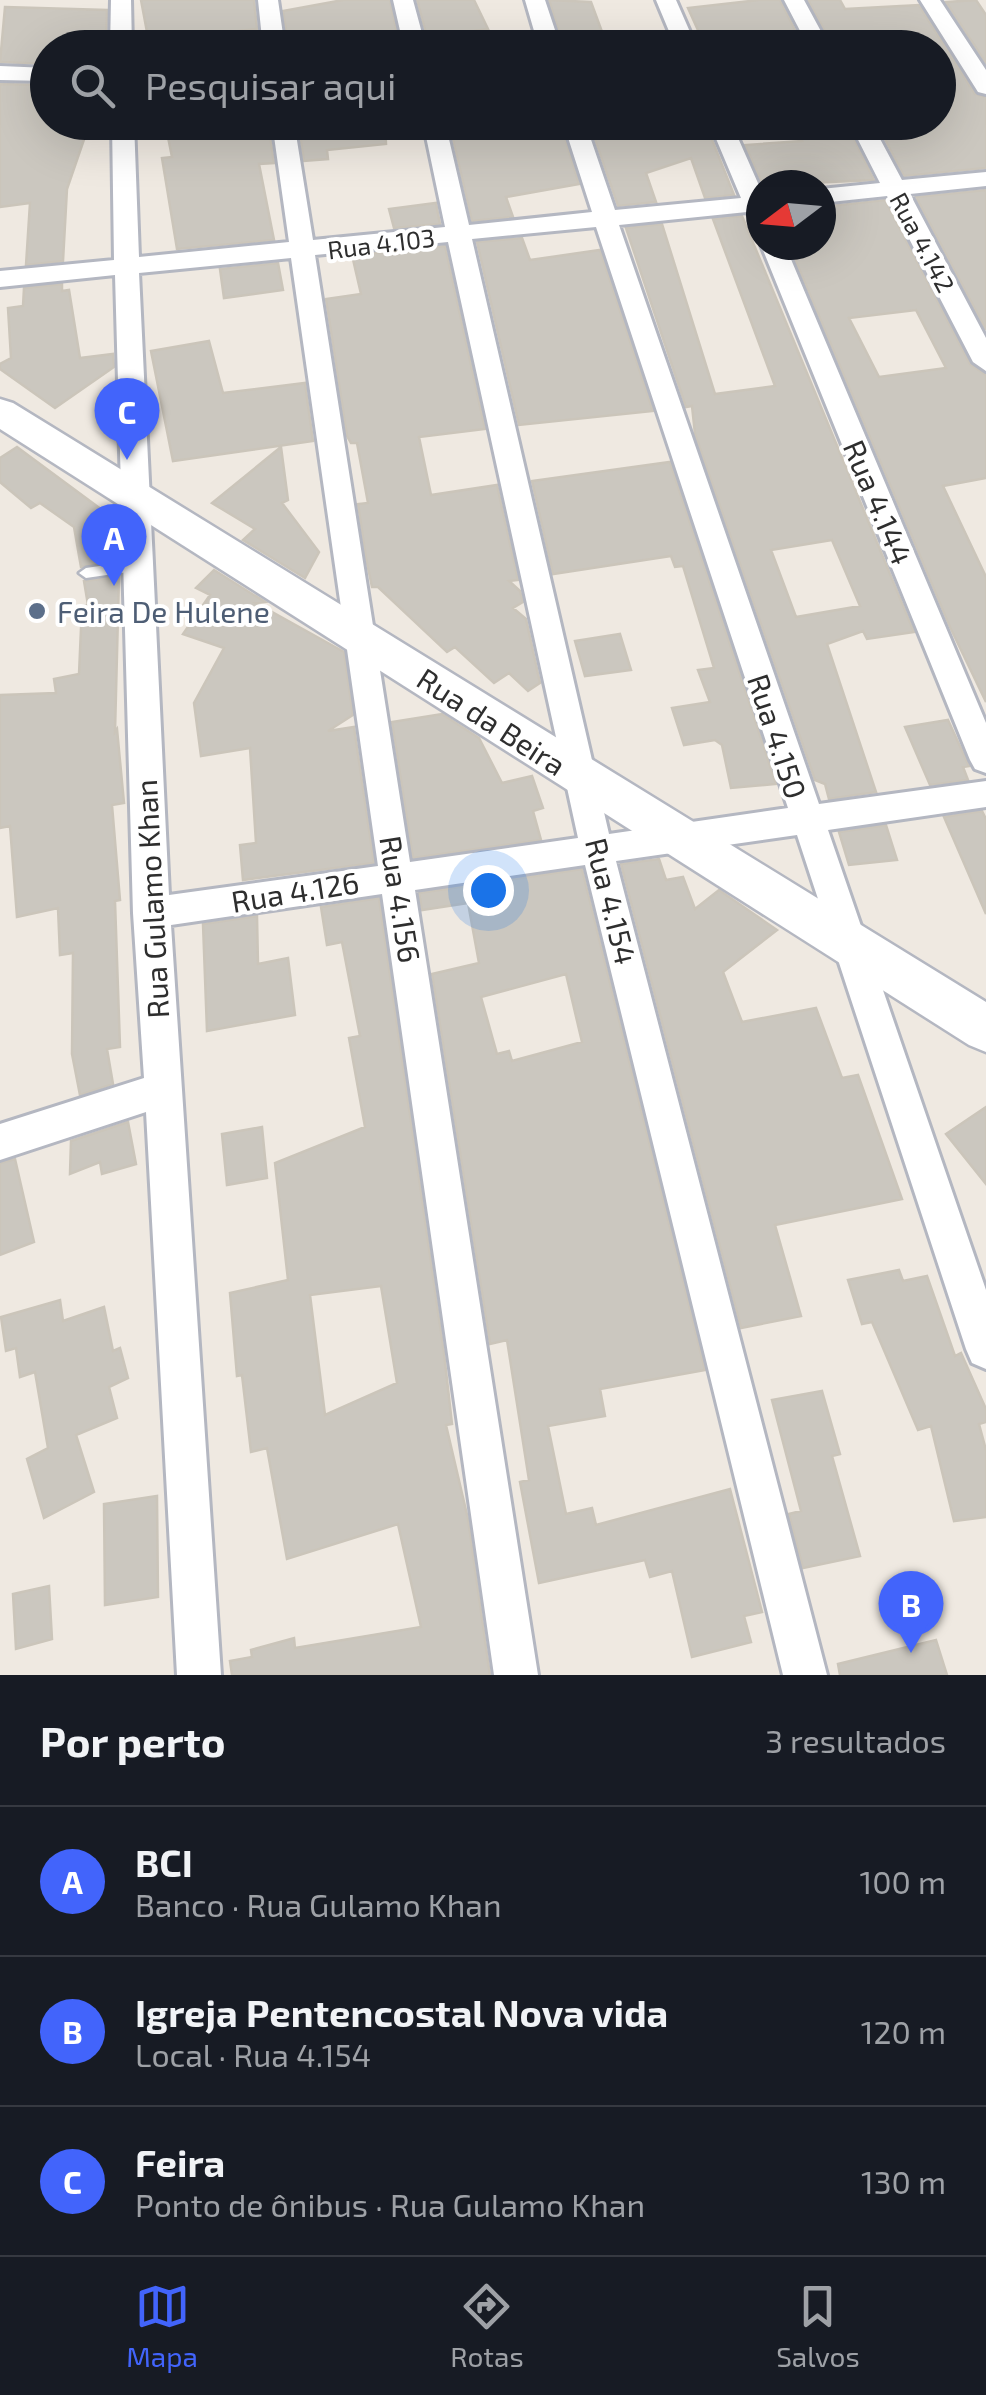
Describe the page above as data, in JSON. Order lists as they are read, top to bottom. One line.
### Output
{"streets":{"main road":["Rua da Beira"],"street":["Rua 4.142","Rua 4.103","Rua 4.144","Rua 4.150","Rua 4.126","Rua Gulamo Khan","Rua 4.156","Rua 4.154"]},"crossings":[["Rua 4.103","Rua 4.150"],["Rua 4.103","Rua Gulamo Khan"],["Rua 4.103","Rua 4.156"],["Rua 4.103","Rua 4.154"],["Rua da Beira","Rua 4.150"],["Rua da Beira","Rua 4.126"],["Rua da Beira","Rua Gulamo Khan"],["Rua da Beira","Rua 4.156"],["Rua da Beira","Rua 4.154"],["Rua 4.150","Rua 4.126"],["Rua 4.126","Rua Gulamo Khan"],["Rua 4.126","Rua 4.156"],["Rua 4.126","Rua 4.154"]],"places":["Feira De Hulene"],"north":"left","page":{"search":"Pesquisar aqui","pins":["C","A","B"],"heading":["Por perto","3 resultados"],"list":[{"mark":"A","name":"BCI","note":"Banco · Rua Gulamo Khan","value":"100 m"},{"mark":"B","name":"Igreja Pentencostal Nova vida","note":"Local · Rua 4.154","value":"120 m"},{"mark":"C","name":"Feira","note":"Ponto de ônibus · Rua Gulamo Khan","value":"130 m"}],"nav":["Mapa","Rotas","Salvos"]}}
